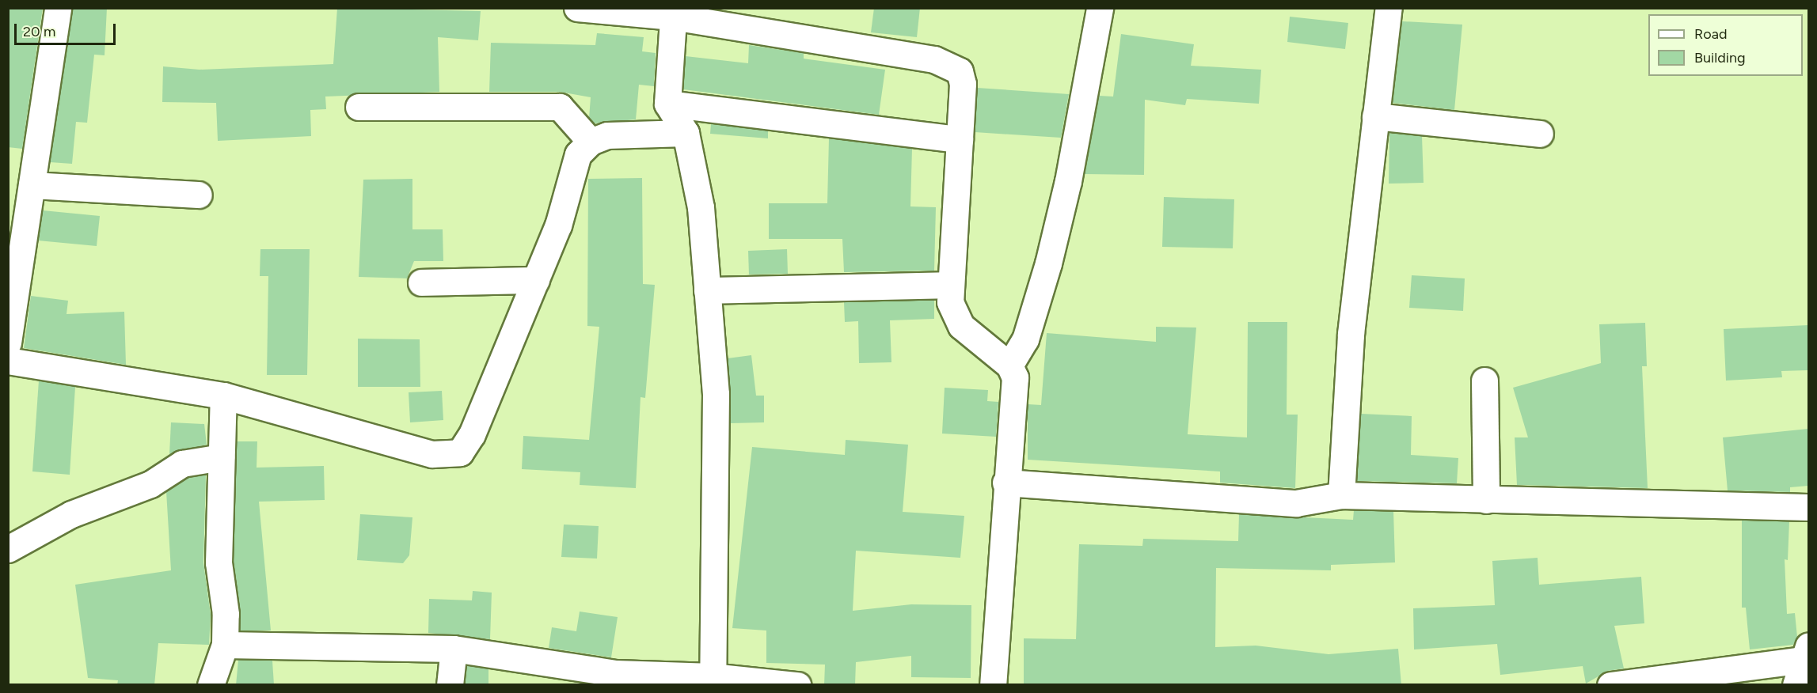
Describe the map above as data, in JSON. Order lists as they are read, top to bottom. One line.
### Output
{"legend":["Road","Building"],"scale_bar":"20 m"}
